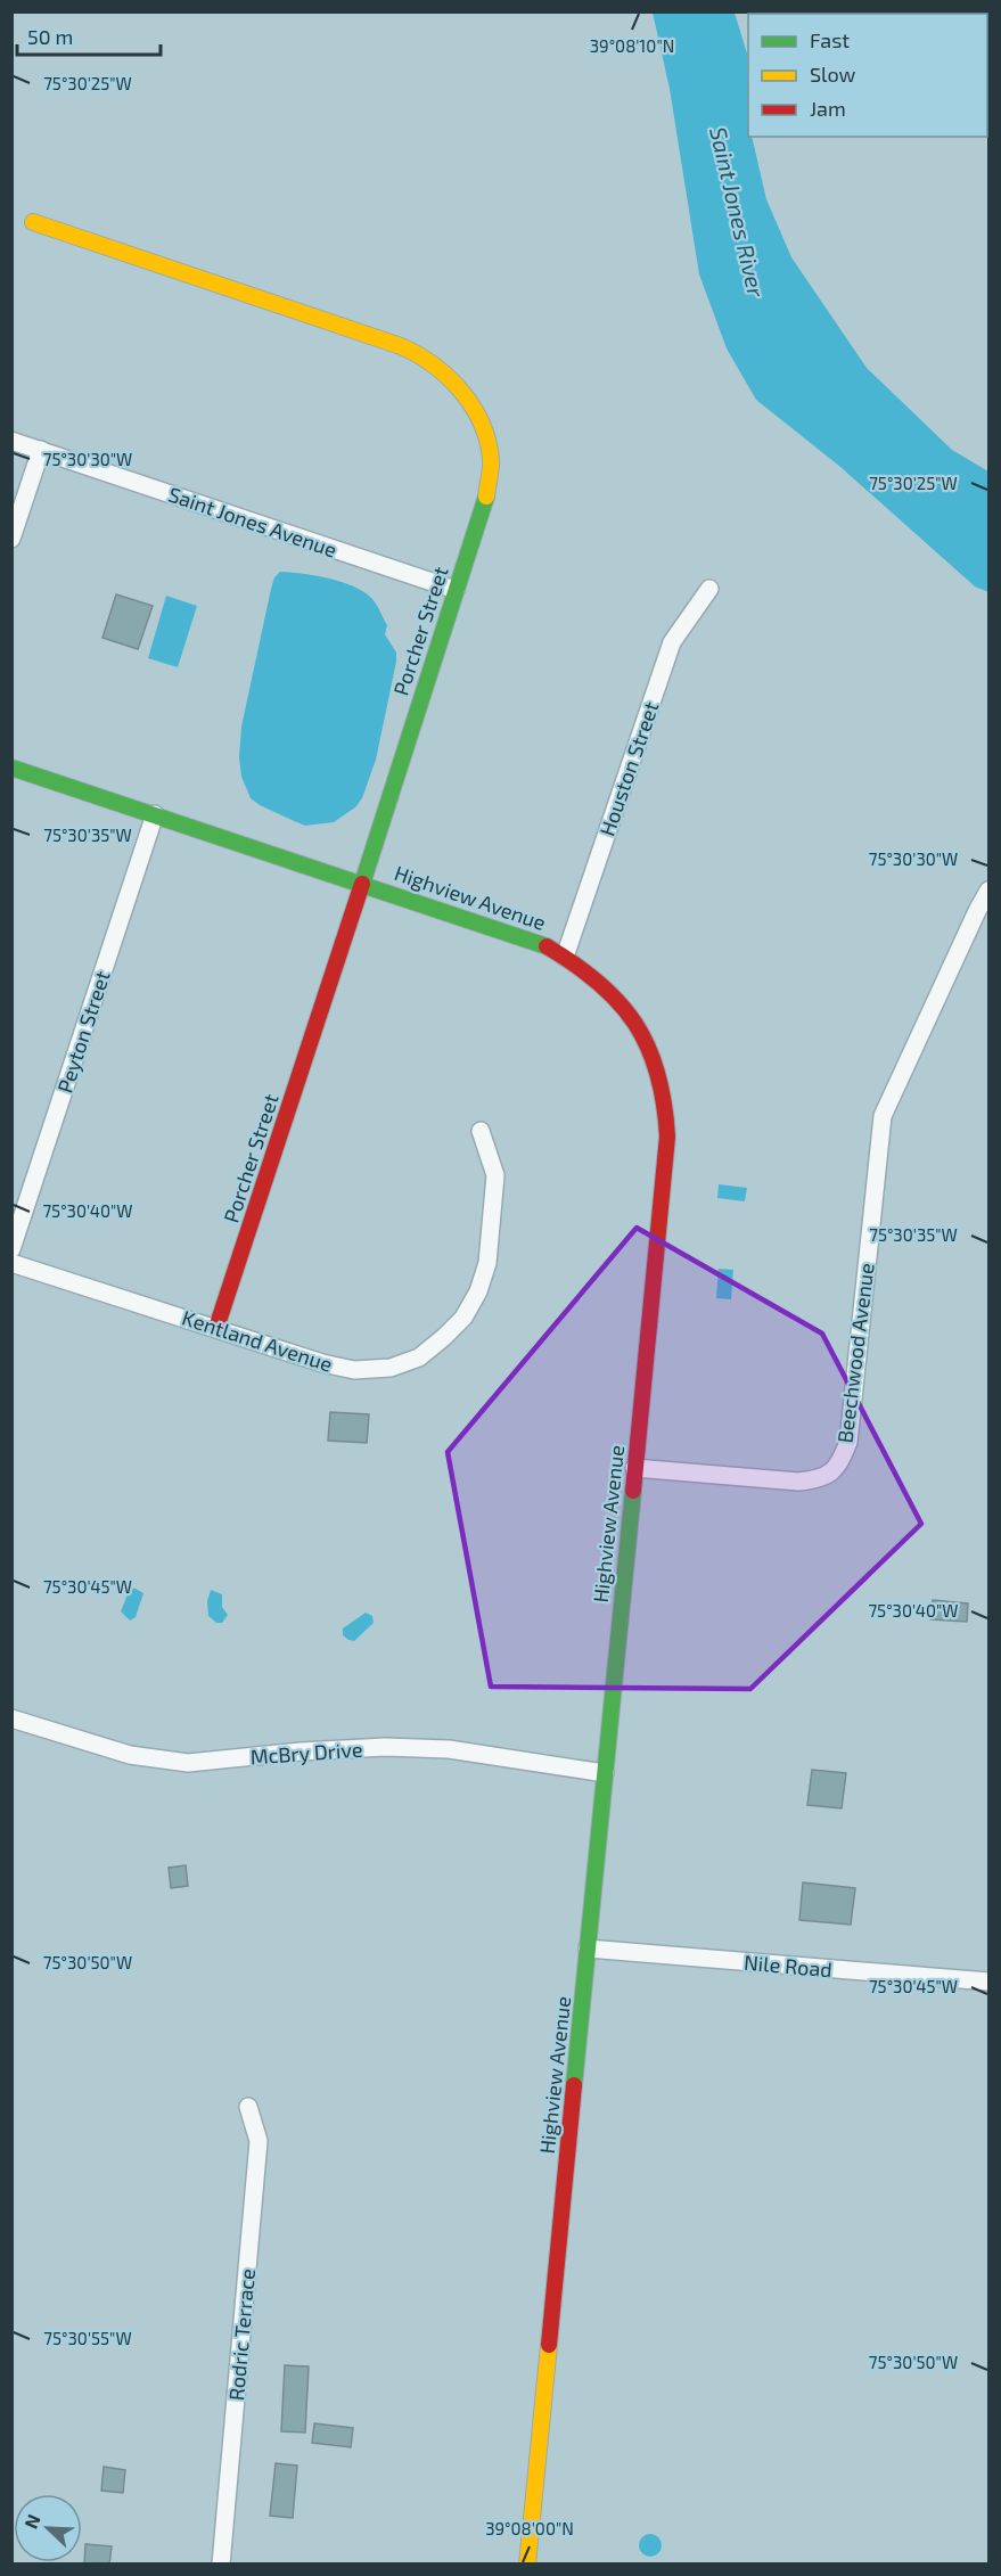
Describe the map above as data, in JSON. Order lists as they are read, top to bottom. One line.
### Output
{"streets":{"street":["Saint Jones Avenue","Porcher Street","Houston Street","Highview Avenue","Peyton Street","Kentland Avenue","Beechwood Avenue","McBry Drive","Nile Road","Rodric Terrace"]},"crossings":[["Saint Jones Avenue","Porcher Street"],["Porcher Street","Highview Avenue"],["Porcher Street","Kentland Avenue"],["Houston Street","Highview Avenue"],["Highview Avenue","Peyton Street"],["Highview Avenue","Beechwood Avenue"],["Highview Avenue","McBry Drive"],["Highview Avenue","Nile Road"]],"water":["Saint Jones River"],"legend":["Fast","Slow","Jam"],"scale_bar":"50 m","north":"top left","coordinates":["39°08'10\"N","75°30'25\"W","75°30'30\"W","75°30'35\"W","75°30'40\"W","75°30'45\"W","75°30'50\"W","75°30'55\"W","39°08'00\"N"]}
